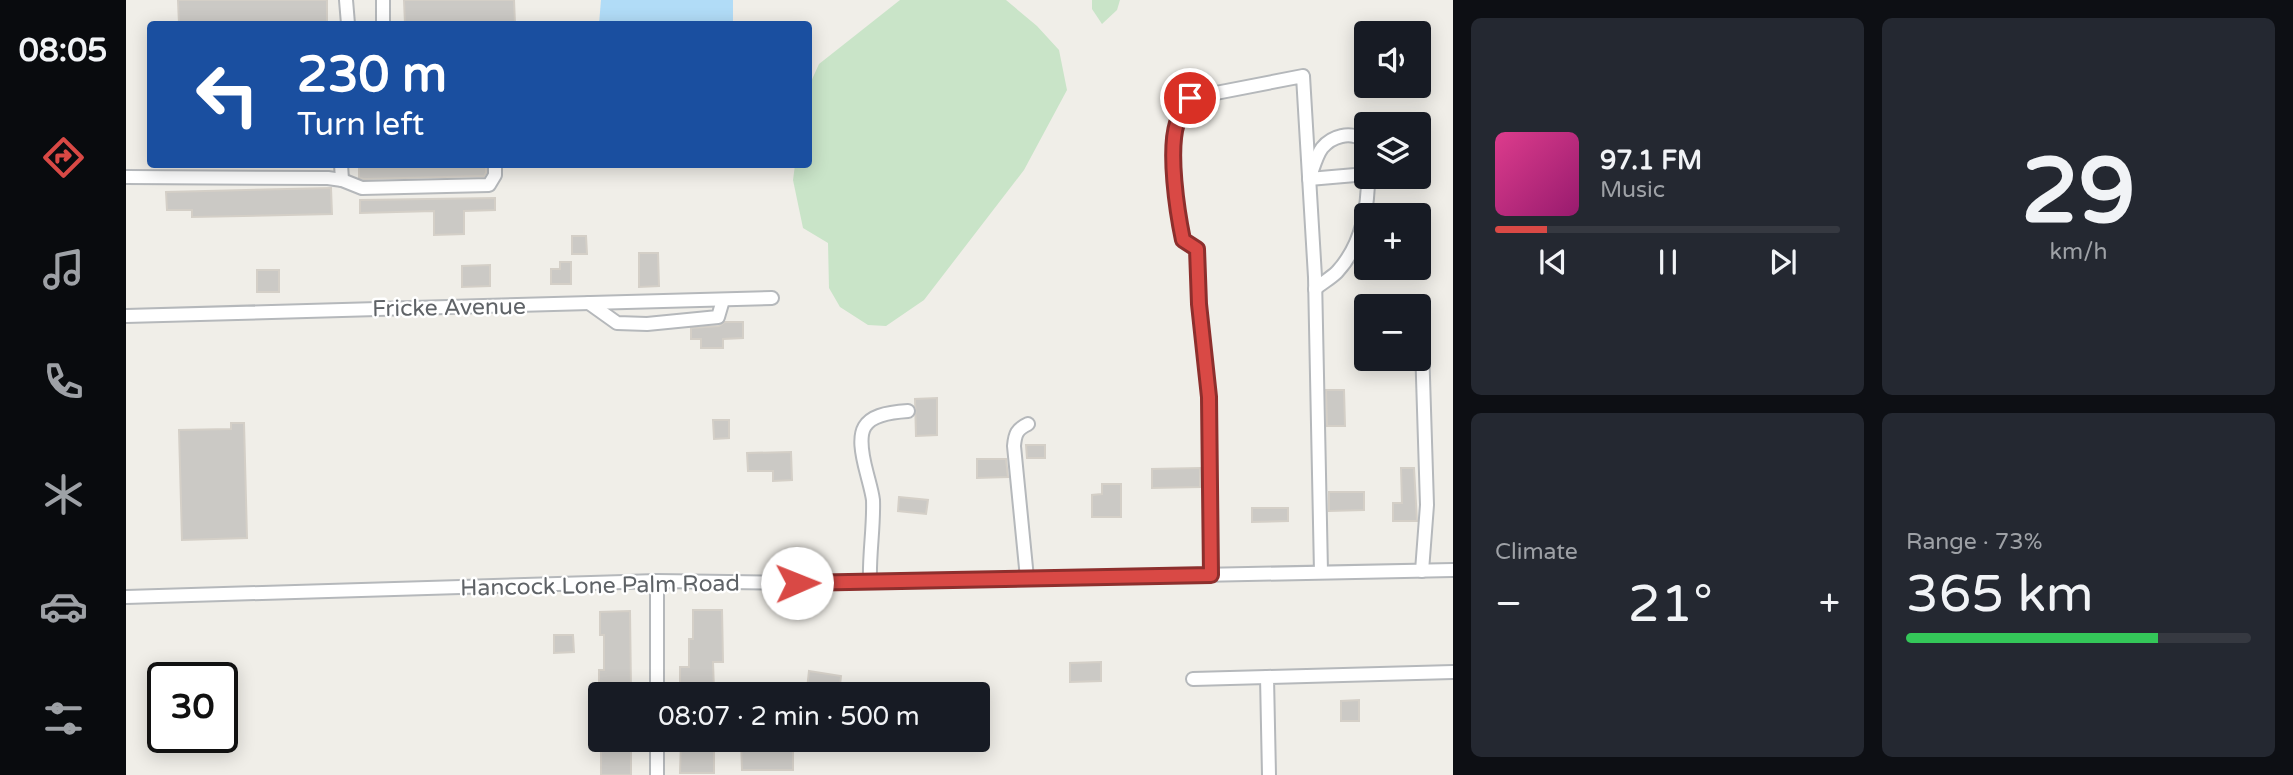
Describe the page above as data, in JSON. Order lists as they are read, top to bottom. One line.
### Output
{"streets":{"street":["Fricke Avenue","Hancock Lone Palm Road"]},"page":{"tabs":"08:05","tile":[["29","km/h"],"Climate",["Range · 73%","365 km"]],"map_buttons":["+","−"],"turn":["230 m","Turn left"],"song":["97.1 FM","Music"],"heat":["−","21°","+"],"limit":"30","trip":"08:07 · 2 min · 500 m"}}
